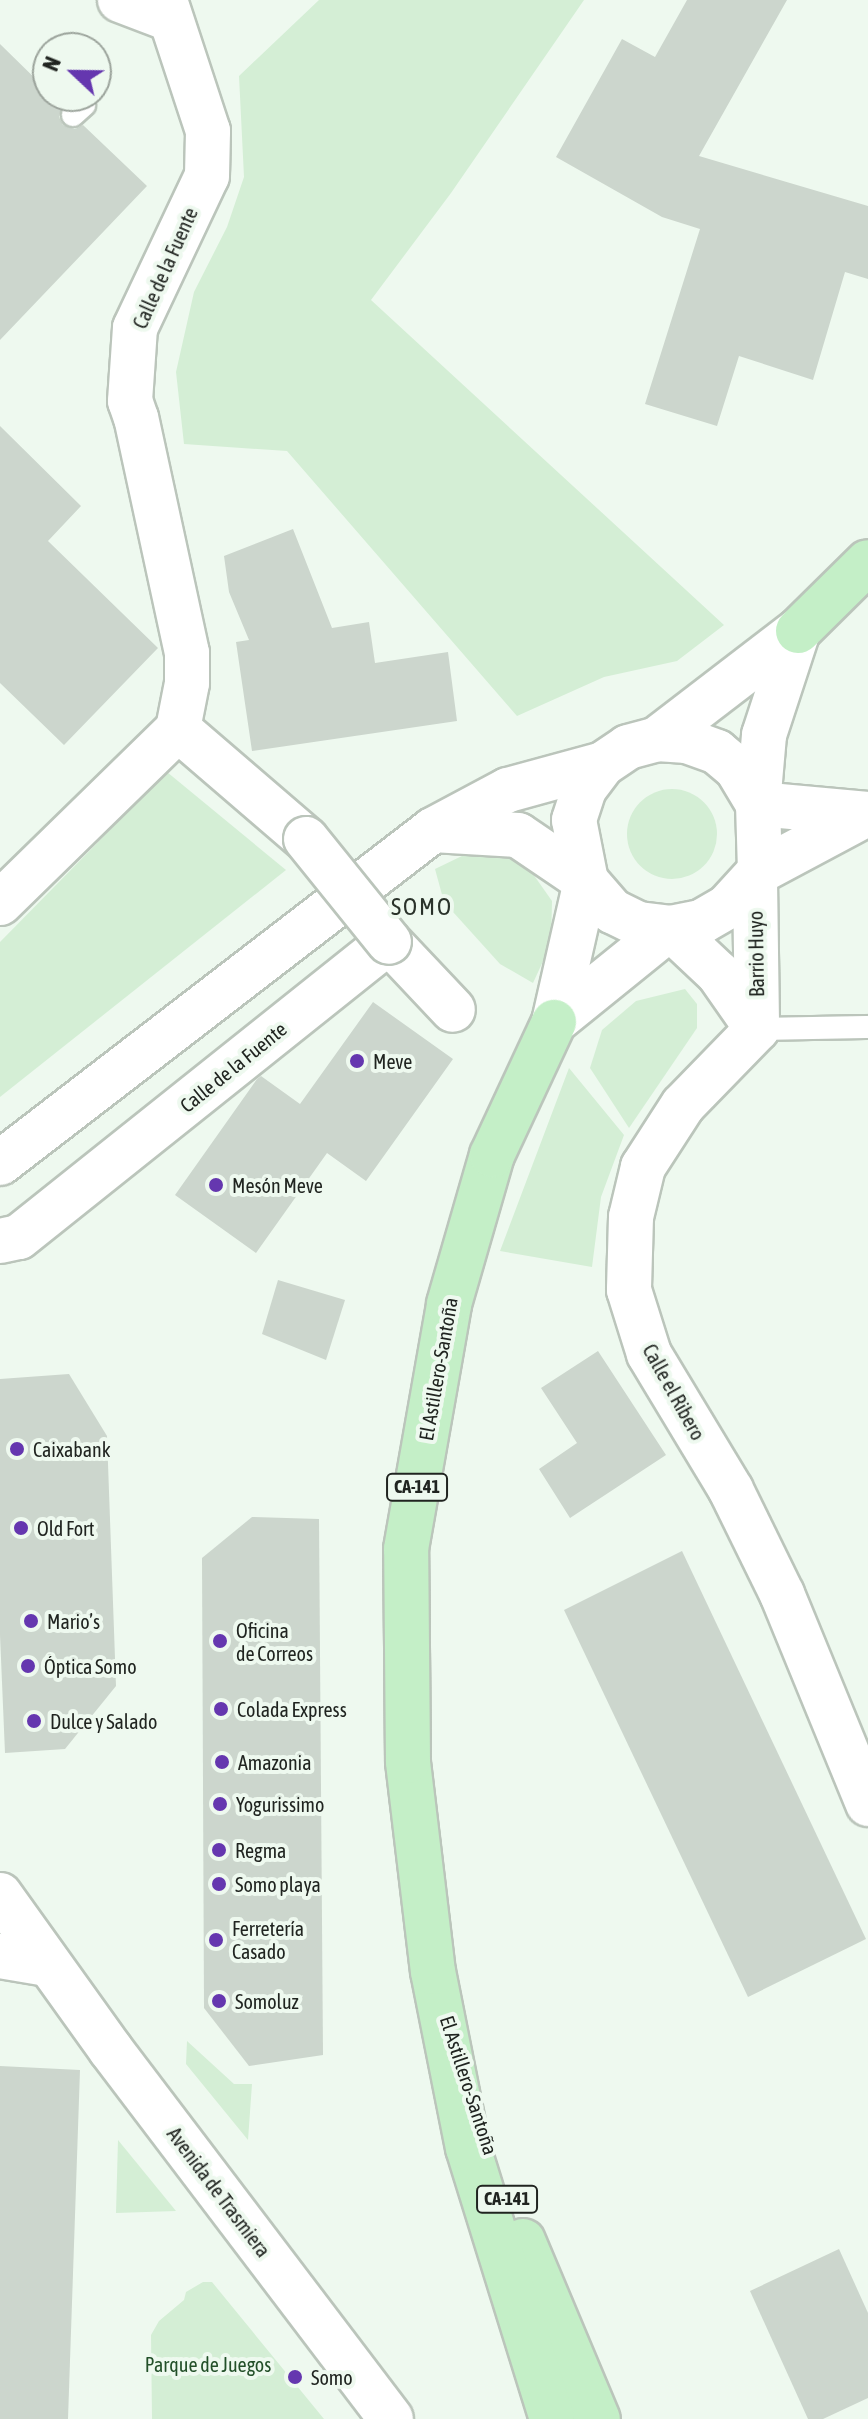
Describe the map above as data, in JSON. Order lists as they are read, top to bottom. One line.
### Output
{"streets":{"main road":["El Astillero-Santoña","CA-141"],"street":["Calle de la Fuente","Barrio Huyo","Calle el Ribero","Avenida de Trasmiera"]},"crossings":[["Barrio Huyo","Calle el Ribero"]],"districts":["SOMO"],"parks":["Parque de Juegos"],"places":["Meve","Mesón Meve","Caixabank","Old Fort","Mario’s","Oficina de Correos","Óptica Somo","Colada Express","Dulce y Salado","Amazonia","Yogurissimo","Regma","Somo playa","Ferretería Casado","Somoluz","Somo"],"north":"left"}
